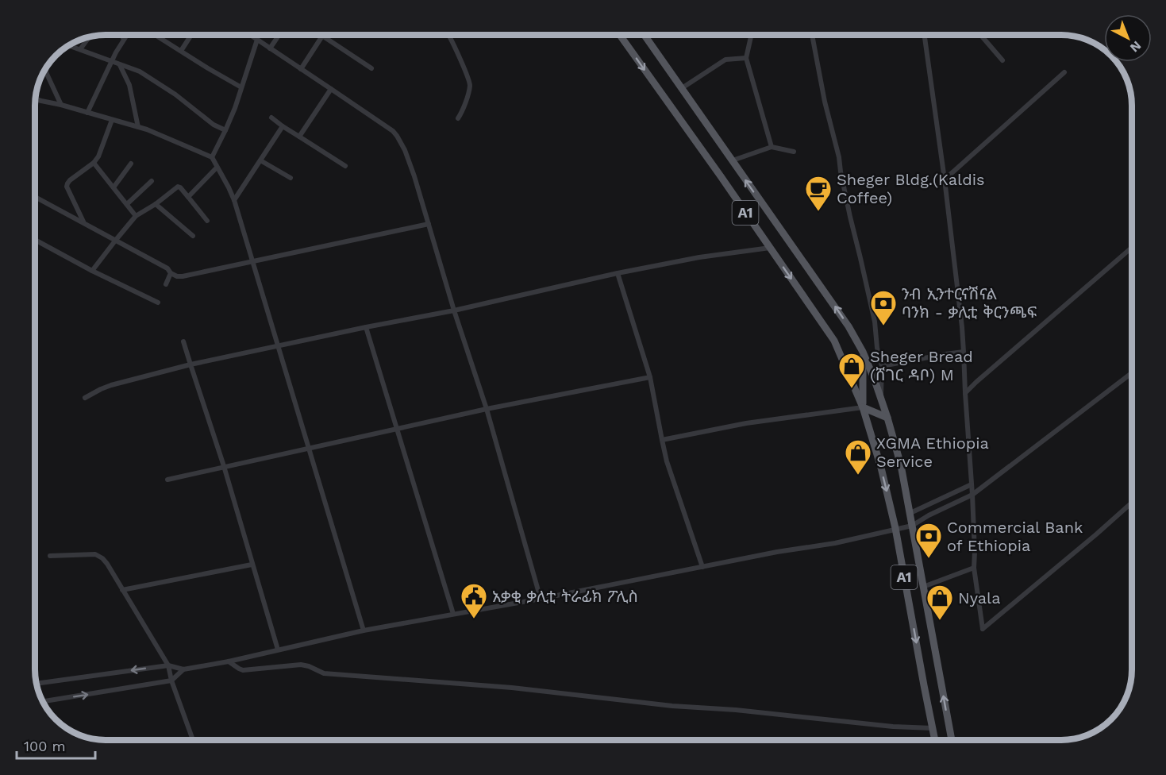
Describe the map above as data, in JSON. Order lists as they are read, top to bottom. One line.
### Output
{"streets":{"main road":["A1"]},"places":{"cafe":["Sheger Bldg.(Kaldis Coffee)"],"bank":["ንብ ኢንተርናሽናል ባንክ - ቃሊቲ ቅርንጫፍ","Commercial Bank of Ethiopia"],"shop":["Sheger Bread (ሸገር ዳቦ) M","XGMA Ethiopia Service","Nyala"],"public building":["አቃቂ ቃሊቲ ትራፊክ ፖሊስ"]},"scale_bar":"100 m","north":"bottom right"}
